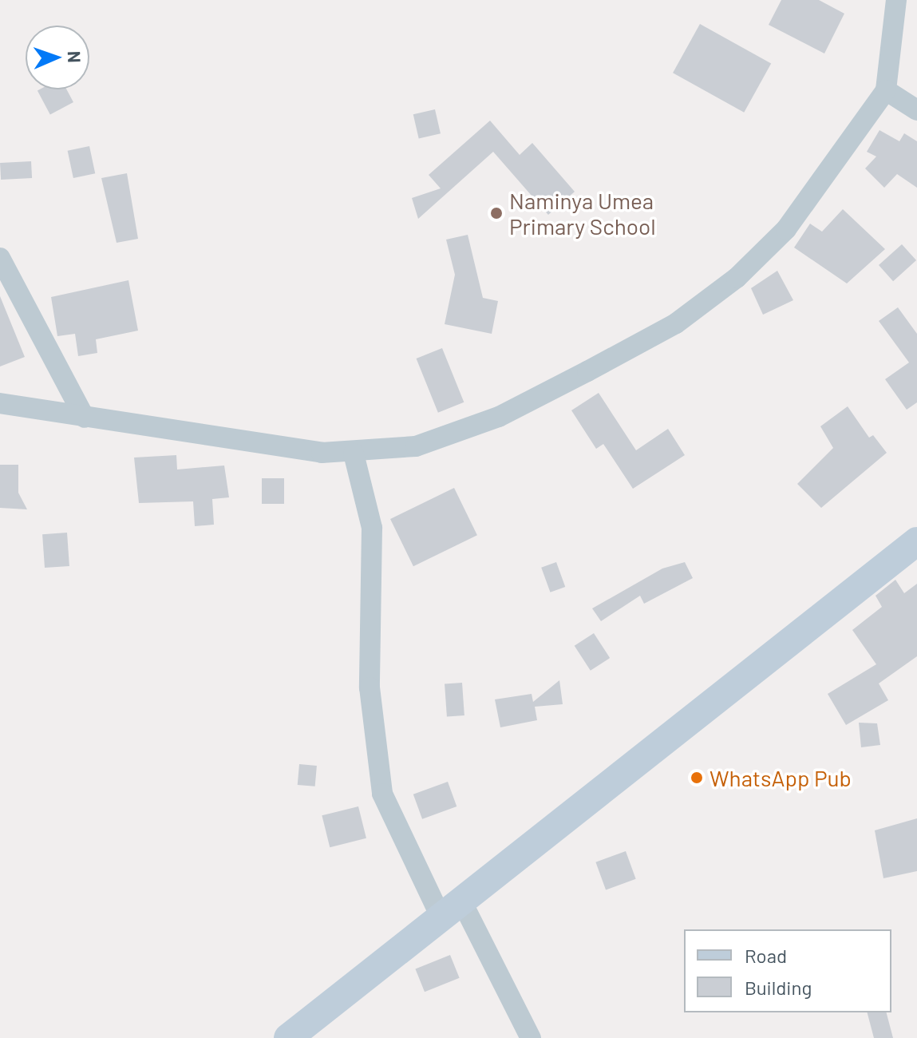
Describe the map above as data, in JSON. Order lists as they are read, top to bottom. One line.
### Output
{"places":["Naminya Umea Primary School","WhatsApp Pub"],"legend":["Road","Building"],"north":"right"}
